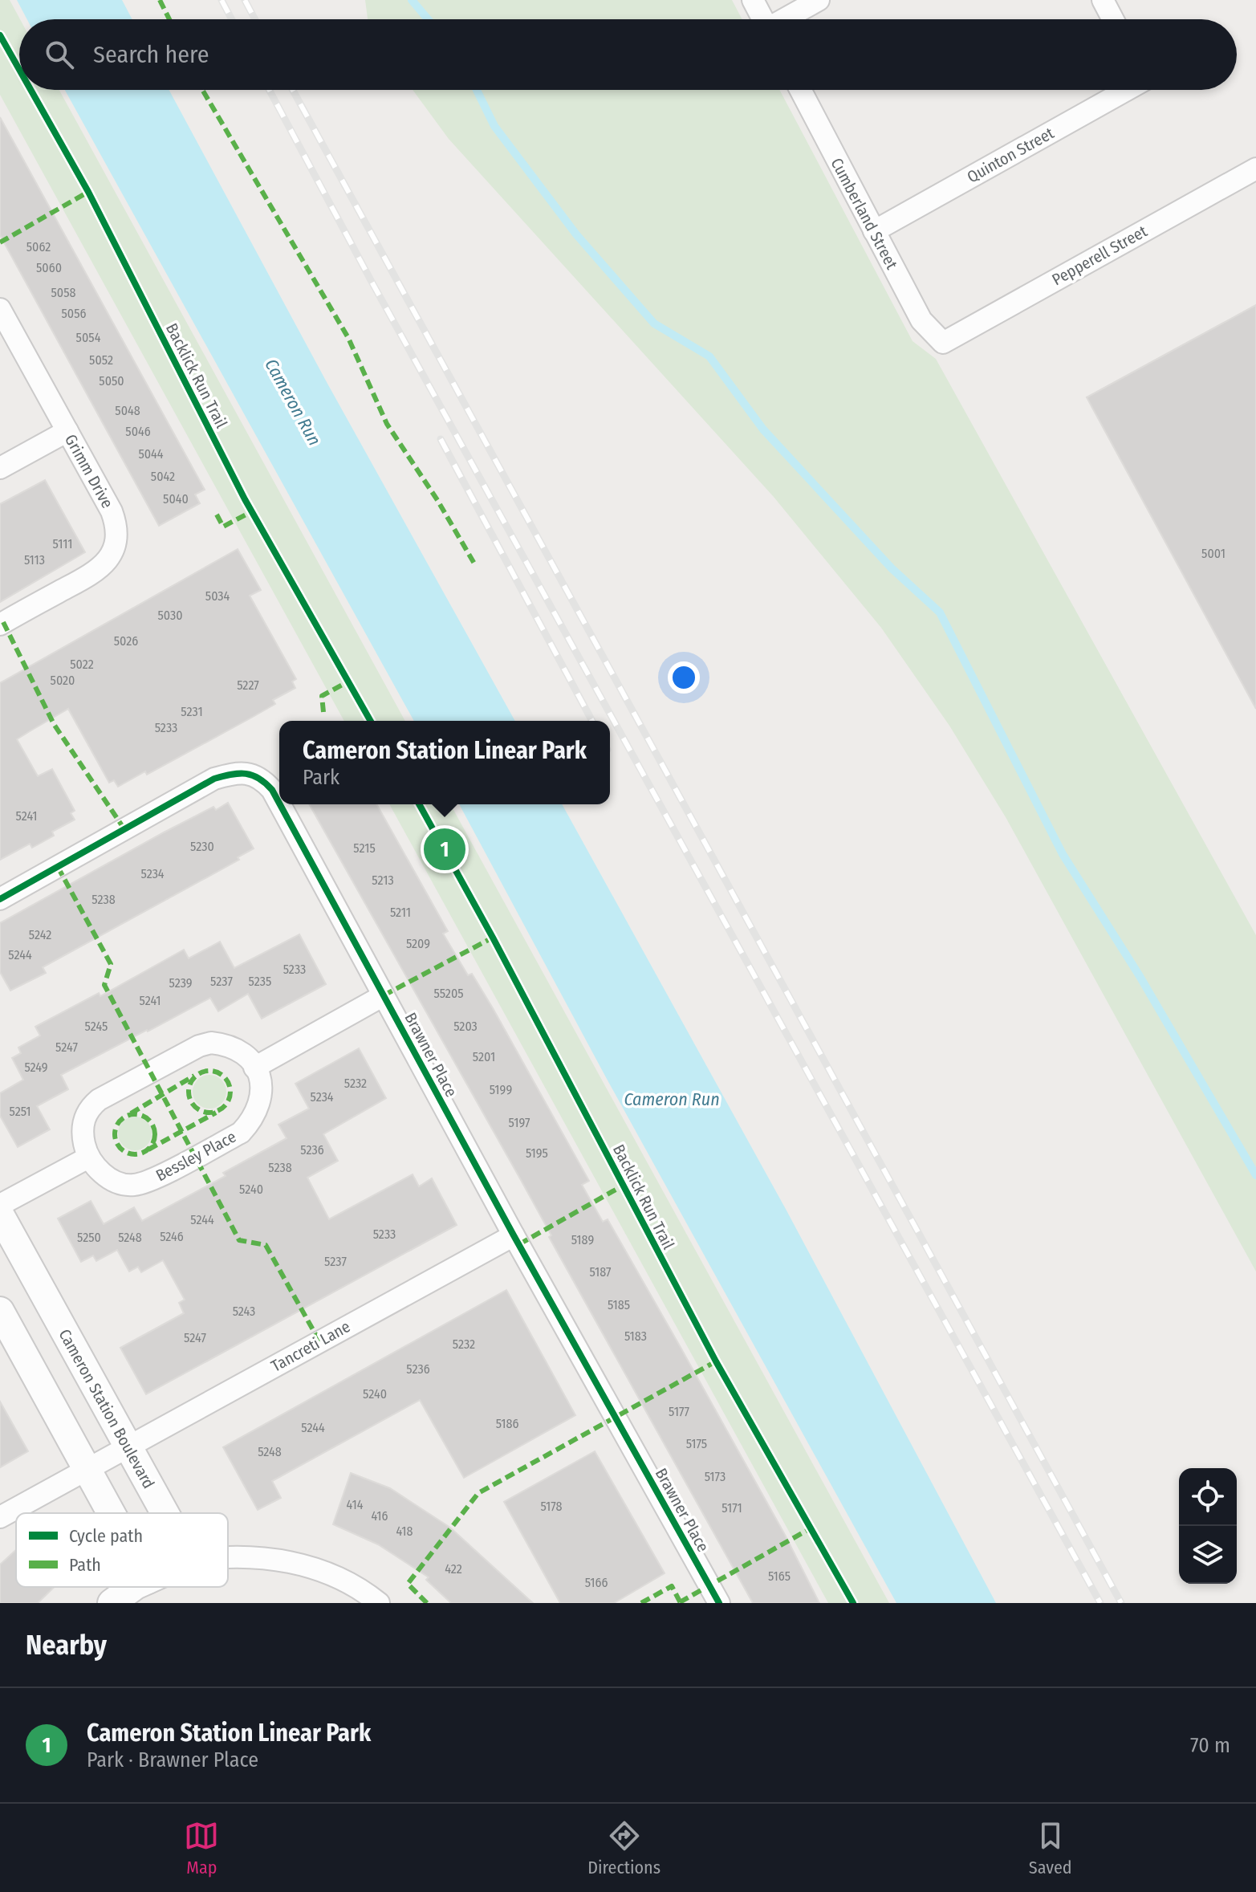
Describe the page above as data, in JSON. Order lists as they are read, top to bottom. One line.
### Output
{"streets":{"street":["Quinton Street","Cumberland Street","Pepperell Street","Grimm Drive","Brawner Place","Bessley Place","Tancreti Lane","Cameron Station Boulevard"],"cycle path":["Backlick Run Trail"]},"crossings":[["Quinton Street","Cumberland Street"],["Cumberland Street","Pepperell Street"],["Brawner Place","Tancreti Lane"],["Tancreti Lane","Cameron Station Boulevard"]],"water":["Cameron Run"],"house_numbers":["5062","5060","5058","5056","5054","5052","5050","5048","5046","5044","5042","5040","5111","5001","5113","5034","5030","5026","5022","5020","5227","5231","5233","5241","5230","5215","5234","5213","5238","5211","5242","5209","5244","5233","5237","5235","5239","55205","5241","5245","5203","5247","5201","5249","5232","5199","5234","5251","5197","5236","5195","5238","5240","5244","5233","5246","5250","5248","5189","5237","5187","5185","5243","5183","5247","5232","5236","5240","5177","5186","5244","5175","5248","5173","414","5178","5171","416","418","422","5165","5166"],"legend":["Cycle path","Path"],"page":{"search":"Search here","popup":["Cameron Station Linear Park","Park"],"pins":"1","heading":"Nearby","list":[{"mark":"1","name":"Cameron Station Linear Park","note":"Park · Brawner Place","value":"70 m"}],"nav":["Map","Directions","Saved"]}}
